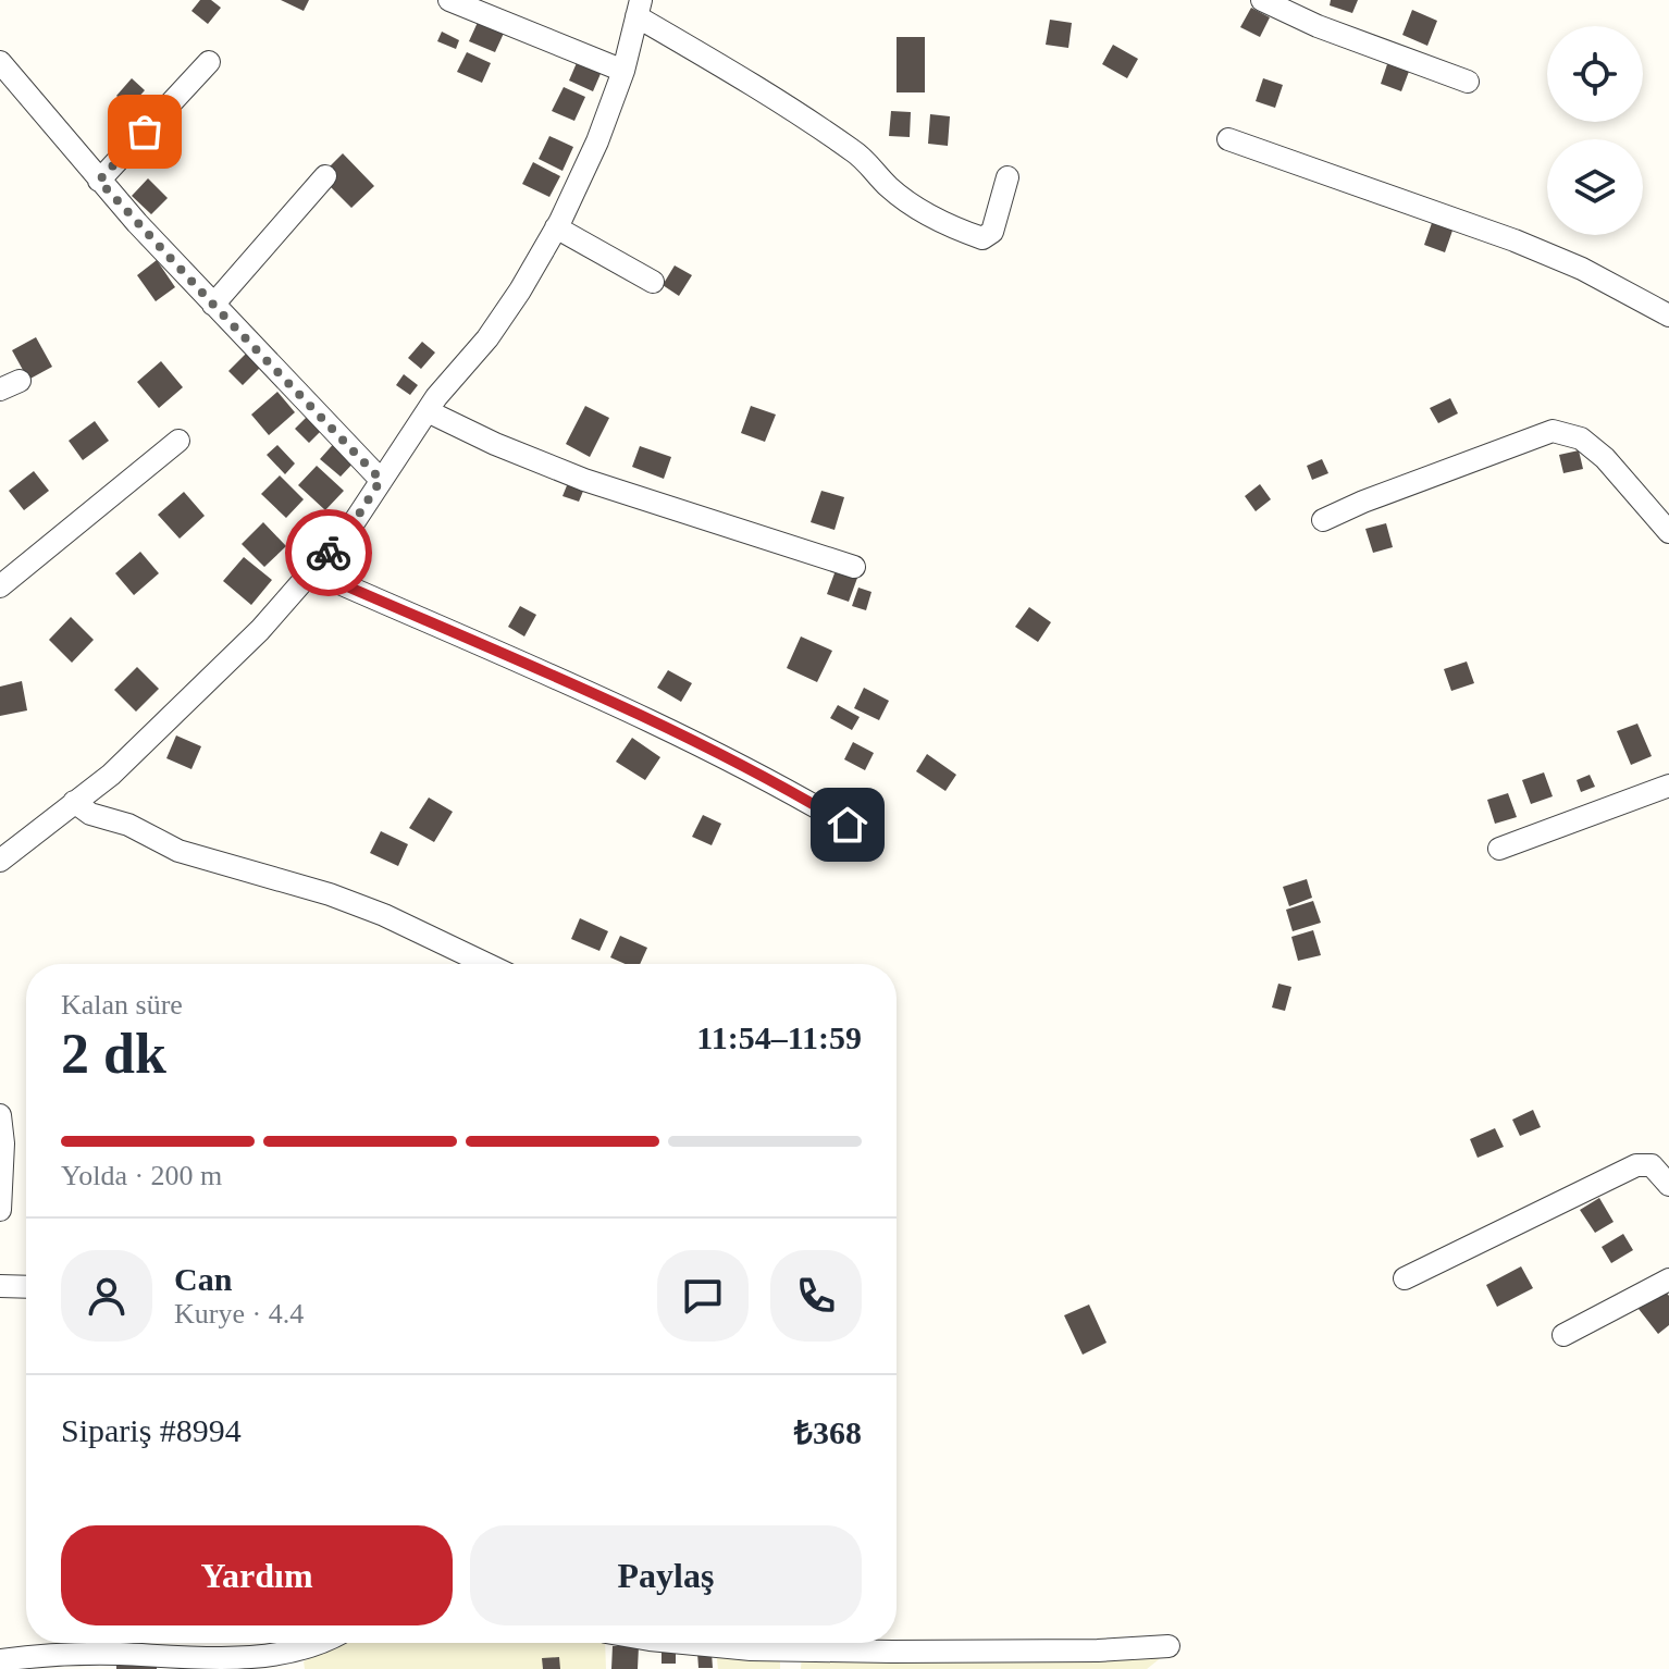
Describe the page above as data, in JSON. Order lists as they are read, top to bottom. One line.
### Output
{"page":{"heading":["2 dk","Kalan süre","11:54–11:59"],"panel":["Can","Kurye · 4.4","Sipariş #8994","₺368"],"bar":"Yolda · 200 m","buttons":["Yardım","Paylaş"]}}
